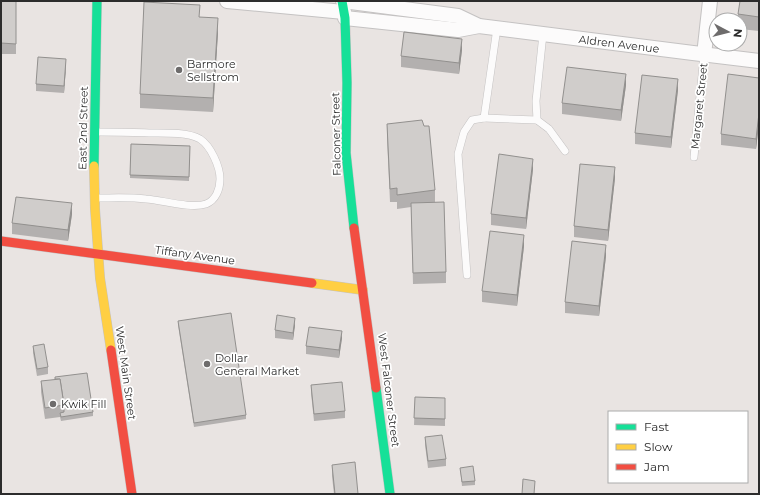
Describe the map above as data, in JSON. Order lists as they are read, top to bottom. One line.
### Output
{"streets":{"street":["Aldren Avenue","East 2nd Street","Falconer Street","Tiffany Avenue","West Main Street","West Falconer Street"],"lane":["Margaret Street"]},"crossings":[["Aldren Avenue","Margaret Street"],["Aldren Avenue","Falconer Street"],["East 2nd Street","Tiffany Avenue"],["East 2nd Street","West Main Street"],["Falconer Street","Tiffany Avenue"],["Falconer Street","West Falconer Street"],["Tiffany Avenue","West Main Street"],["Tiffany Avenue","West Falconer Street"]],"places":["Barmore Sellstrom","Dollar General Market","Kwik Fill"],"legend":["Fast","Slow","Jam"],"north":"right"}
